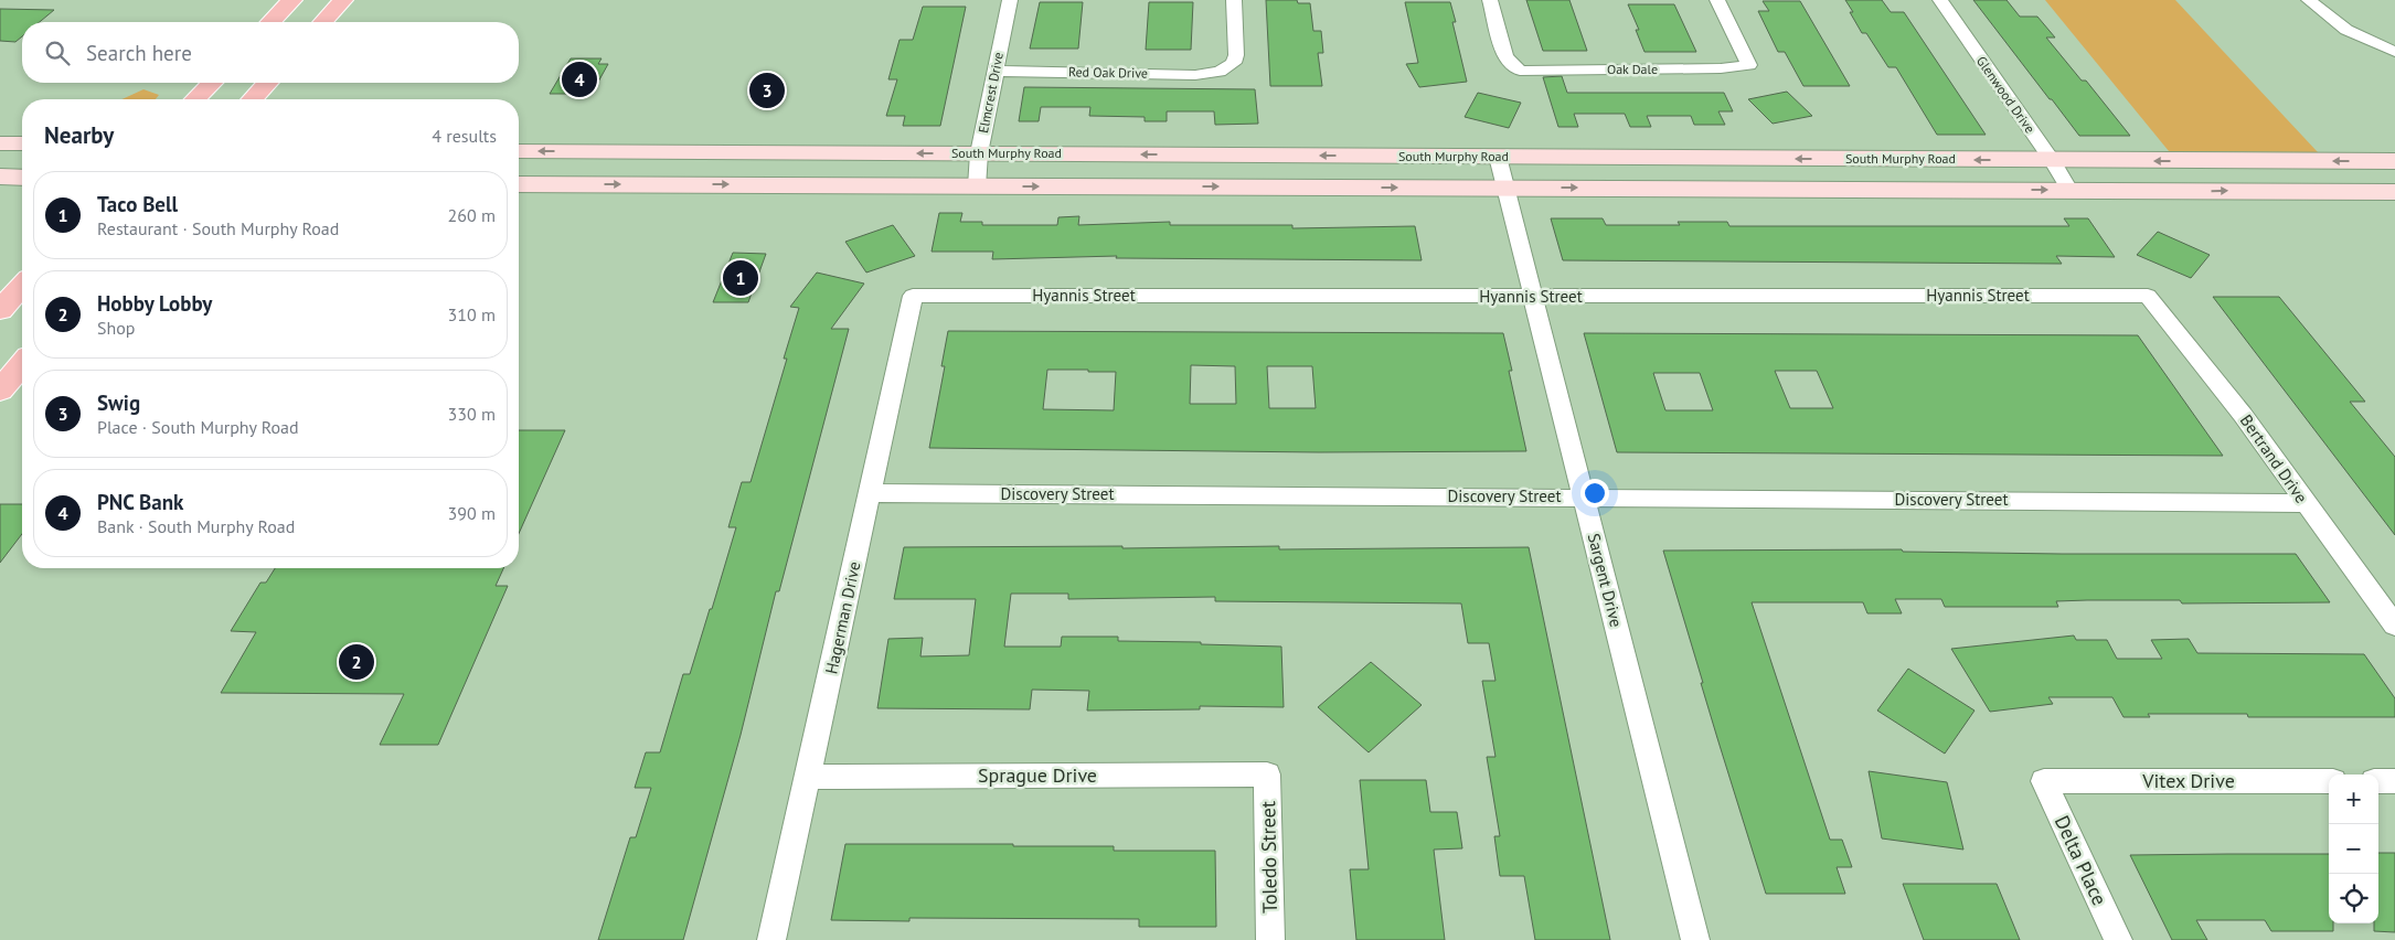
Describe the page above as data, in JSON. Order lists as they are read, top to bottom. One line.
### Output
{"streets":{"main road":["South Murphy Road"],"street":["Oak Dale","Red Oak Drive","Elmcrest Drive","Glenwood Drive","Hyannis Street","Bertrand Drive","Discovery Street","Sargent Drive","Hagerman Drive","Sprague Drive","Vitex Drive","Toledo Street","Delta Place"]},"crossings":[["Red Oak Drive","Elmcrest Drive"],["Elmcrest Drive","South Murphy Road"],["Glenwood Drive","South Murphy Road"],["South Murphy Road","Sargent Drive"],["Hyannis Street","Bertrand Drive"],["Hyannis Street","Sargent Drive"],["Hyannis Street","Hagerman Drive"],["Bertrand Drive","Discovery Street"],["Discovery Street","Sargent Drive"],["Discovery Street","Hagerman Drive"],["Hagerman Drive","Sprague Drive"],["Sprague Drive","Toledo Street"],["Vitex Drive","Delta Place"]],"page":{"search":"Search here","pins":["4","3","1","2"],"heading":["Nearby","4 results"],"list":[{"mark":"1","name":"Taco Bell","note":"Restaurant · South Murphy Road","value":"260 m"},{"mark":"2","name":"Hobby Lobby","note":"Shop","value":"310 m"},{"mark":"3","name":"Swig","note":"Place · South Murphy Road","value":"330 m"},{"mark":"4","name":"PNC Bank","note":"Bank · South Murphy Road","value":"390 m"}],"map_buttons":["+","−"]}}
